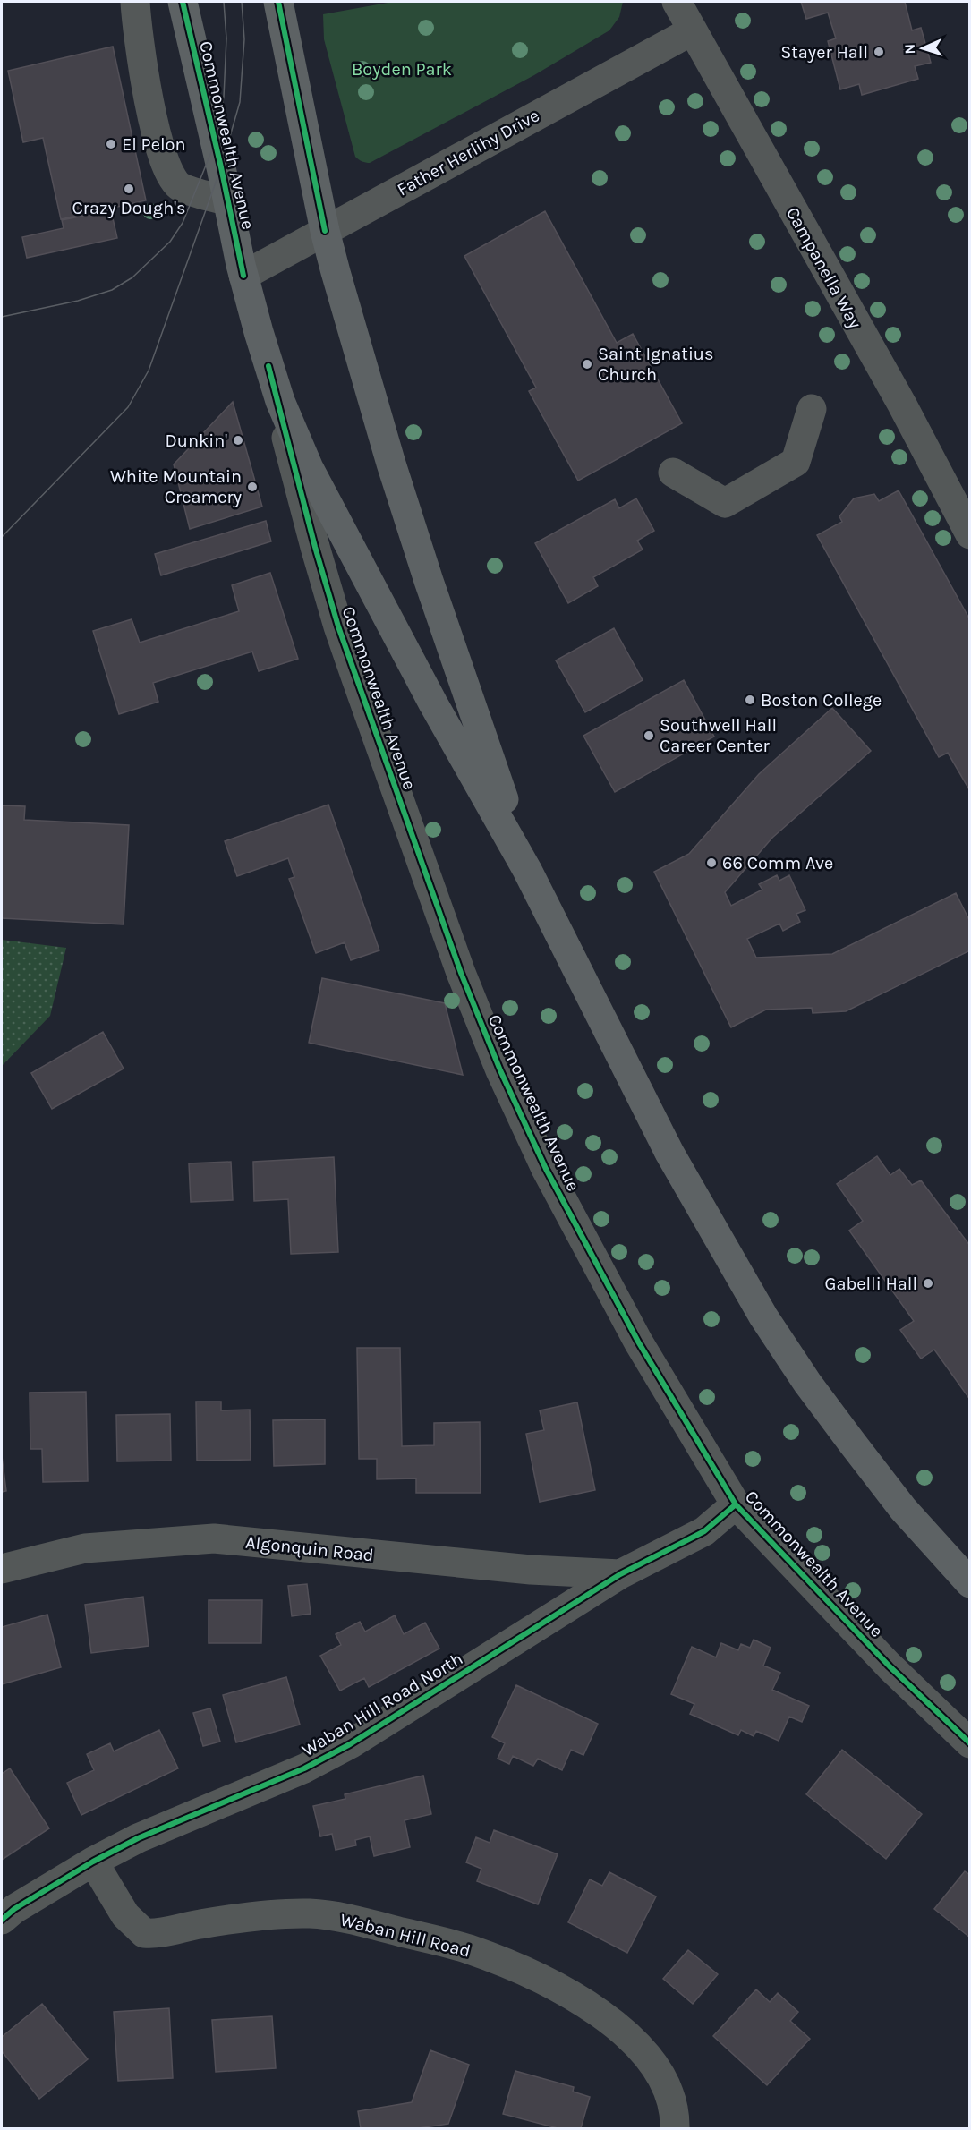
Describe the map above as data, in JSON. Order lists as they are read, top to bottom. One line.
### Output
{"streets":{"main road":["Commonwealth Avenue"],"street":["Father Herlihy Drive","Campanella Way","Algonquin Road","Waban Hill Road North","Waban Hill Road"]},"crossings":[["Commonwealth Avenue","Father Herlihy Drive"],["Commonwealth Avenue","Waban Hill Road North"],["Father Herlihy Drive","Campanella Way"],["Algonquin Road","Waban Hill Road North"],["Waban Hill Road North","Waban Hill Road"]],"parks":["Boyden Park"],"places":["Stayer Hall","El Pelon","Crazy Dough's","Saint Ignatius Church","Dunkin'","White Mountain Creamery","Boston College","Southwell Hall Career Center","66 Comm Ave","Gabelli Hall"],"north":"left"}
